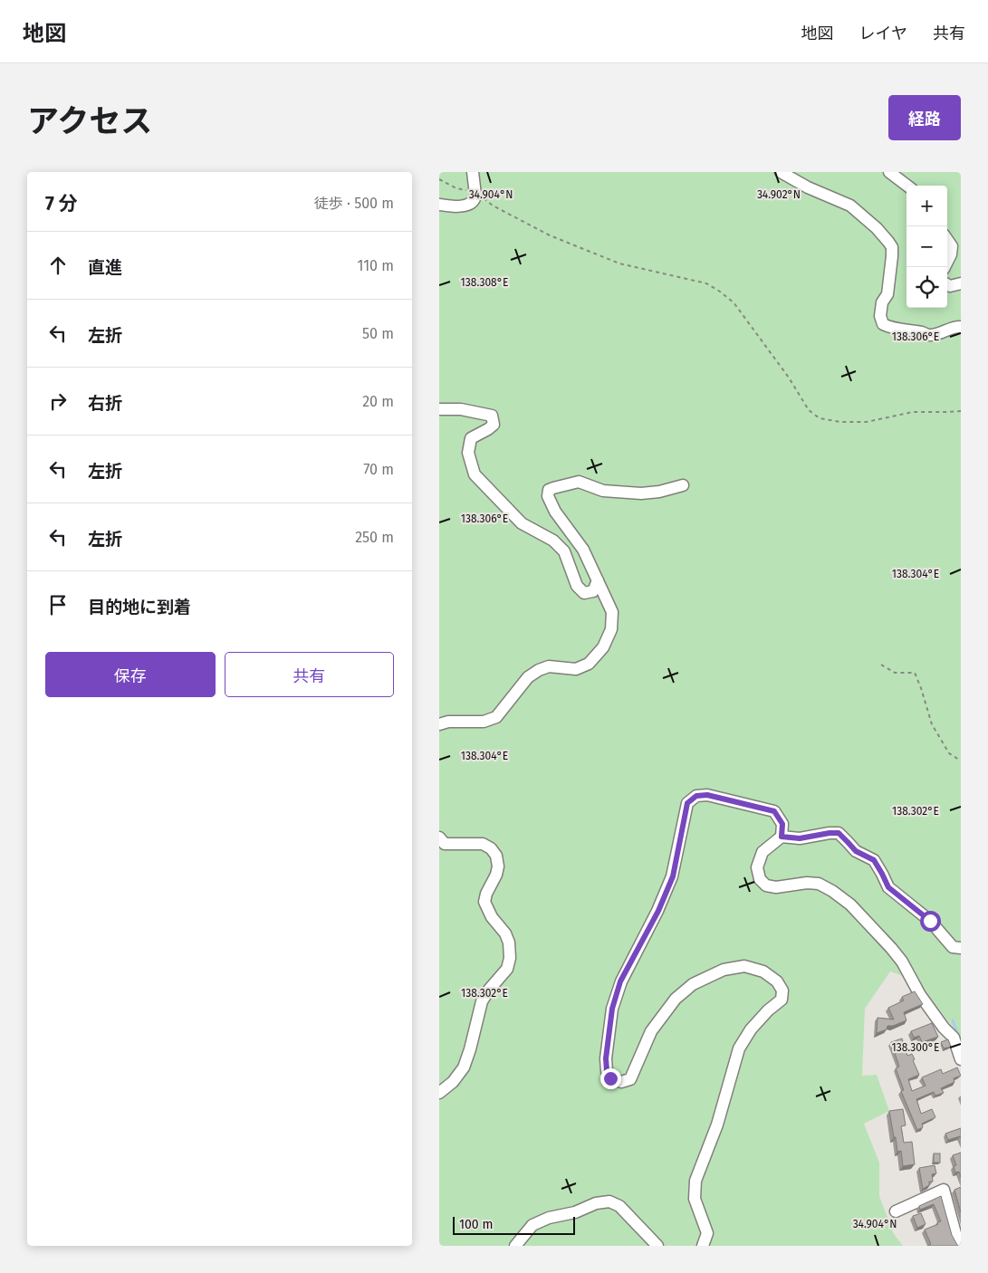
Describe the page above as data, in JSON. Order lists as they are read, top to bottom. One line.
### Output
{"scale_bar":"100 m","page":{"header":"地図","nav":["地図","レイヤ","共有"],"title":"アクセス","buttons":["経路",["保存","共有"]],"heading":["7 分","徒歩 · 500 m"],"map_buttons":["+","−"],"list":[["直進","110 m"],["左折","50 m"],["右折","20 m"],["左折","70 m"],["左折","250 m"],"目的地に到着"],"scale":"100 m"},"coordinates":["34.904°N","34.902°N","138.308°E","138.306°E","138.304°E","138.302°E","138.300°E"]}
